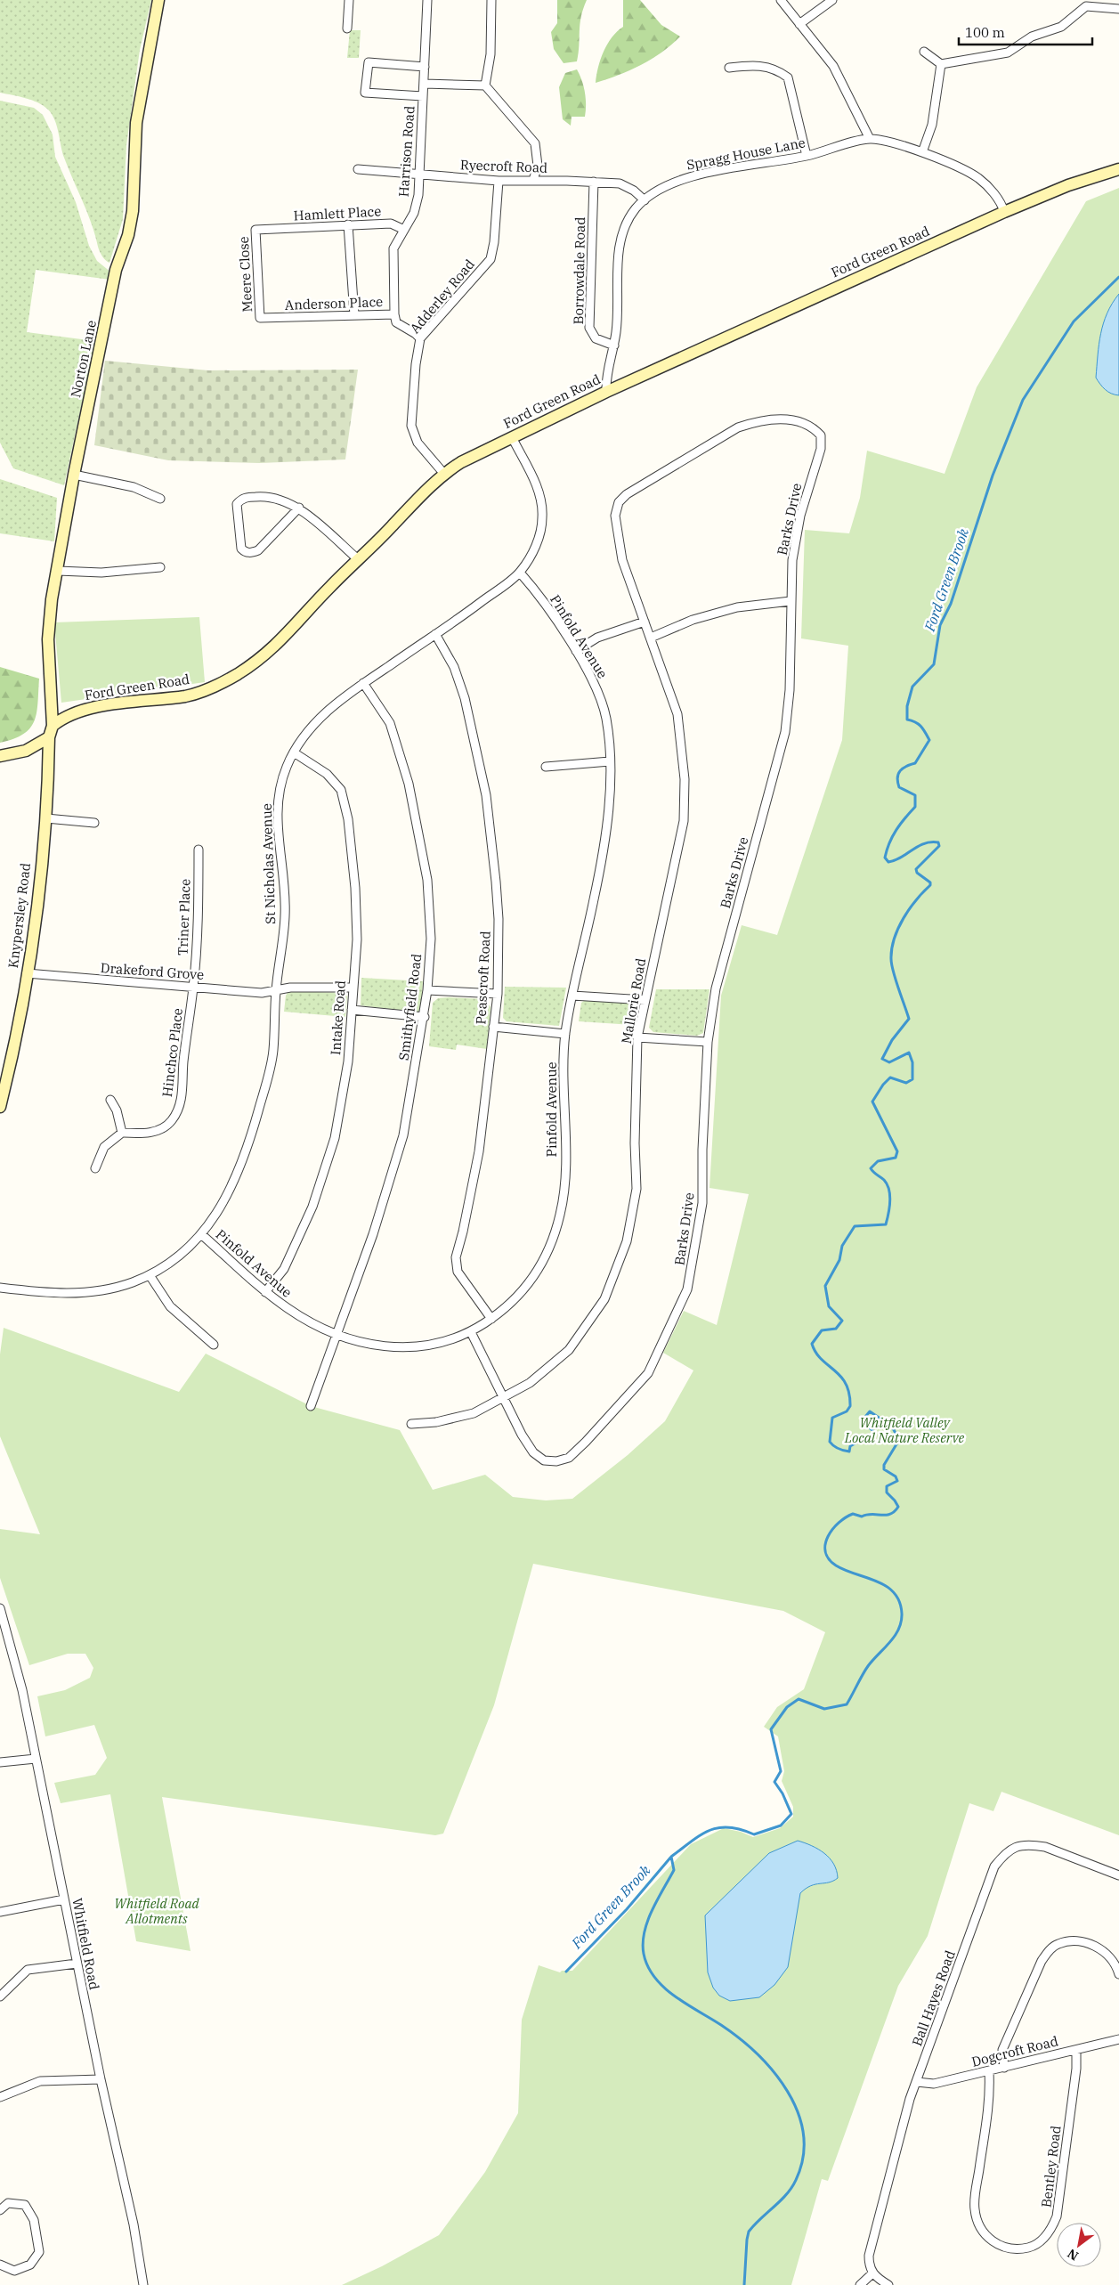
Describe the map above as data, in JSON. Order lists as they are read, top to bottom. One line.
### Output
{"streets":{"main road":["Ford Green Road","Norton Lane","Knypersley Road"],"street":["Harrison Road","Spragg House Lane","Ryecroft Road","Hamlett Place","Borrowdale Road","Meere Close","Adderley Road","Anderson Place","Barks Drive","Pinfold Avenue","St Nicholas Avenue","Triner Place","Drakeford Grove","Peascroft Road","Mallorie Road","Smithyfield Road","Intake Road","Hinchco Place","Whitfield Road","Ball Hayes Road","Dogcroft Road","Bentley Road"]},"crossings":[["Harrison Road","Ryecroft Road"],["Harrison Road","Hamlett Place"],["Harrison Road","Anderson Place"],["Spragg House Lane","Ryecroft Road"],["Spragg House Lane","Ford Green Road"],["Spragg House Lane","Borrowdale Road"],["Ryecroft Road","Borrowdale Road"],["Ryecroft Road","Adderley Road"],["Hamlett Place","Meere Close"],["Ford Green Road","Adderley Road"],["Ford Green Road","Norton Lane"],["Ford Green Road","St Nicholas Avenue"],["Ford Green Road","Knypersley Road"],["Meere Close","Anderson Place"],["Norton Lane","Knypersley Road"],["Barks Drive","Pinfold Avenue"],["Barks Drive","Mallorie Road"],["Pinfold Avenue","St Nicholas Avenue"],["Pinfold Avenue","Peascroft Road"],["Pinfold Avenue","Smithyfield Road"],["Pinfold Avenue","Intake Road"],["St Nicholas Avenue","Drakeford Grove"],["St Nicholas Avenue","Peascroft Road"],["St Nicholas Avenue","Smithyfield Road"],["St Nicholas Avenue","Intake Road"],["Knypersley Road","Drakeford Grove"],["Triner Place","Drakeford Grove"],["Triner Place","Hinchco Place"],["Drakeford Grove","Intake Road"],["Drakeford Grove","Hinchco Place"],["Ball Hayes Road","Dogcroft Road"],["Dogcroft Road","Bentley Road"]],"water":["Ford Green Brook"],"parks":["Whitfield Valley Local Nature Reserve","Whitfield Road Allotments"],"scale_bar":"100 m","north":"bottom left"}
